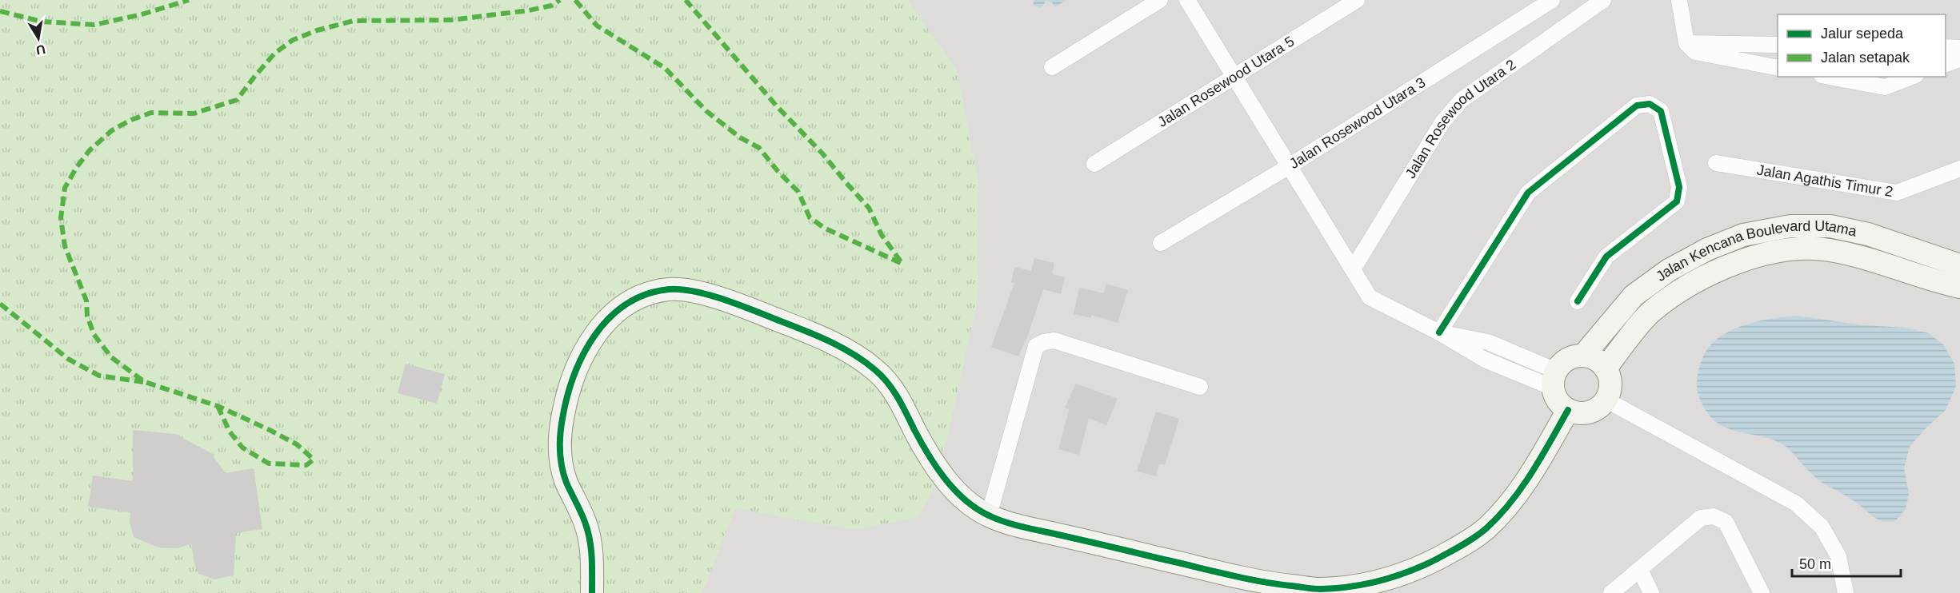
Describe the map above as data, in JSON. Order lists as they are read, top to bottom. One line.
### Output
{"streets":{"street":["Jalan Rosewood Utara 5","Jalan Rosewood Utara 2","Jalan Rosewood Utara 3","Jalan Agathis Timur 2","Jalan Kencana Boulevard Utama"]},"legend":["Jalur sepeda","Jalan setapak"],"scale_bar":"50 m","north":"bottom"}
